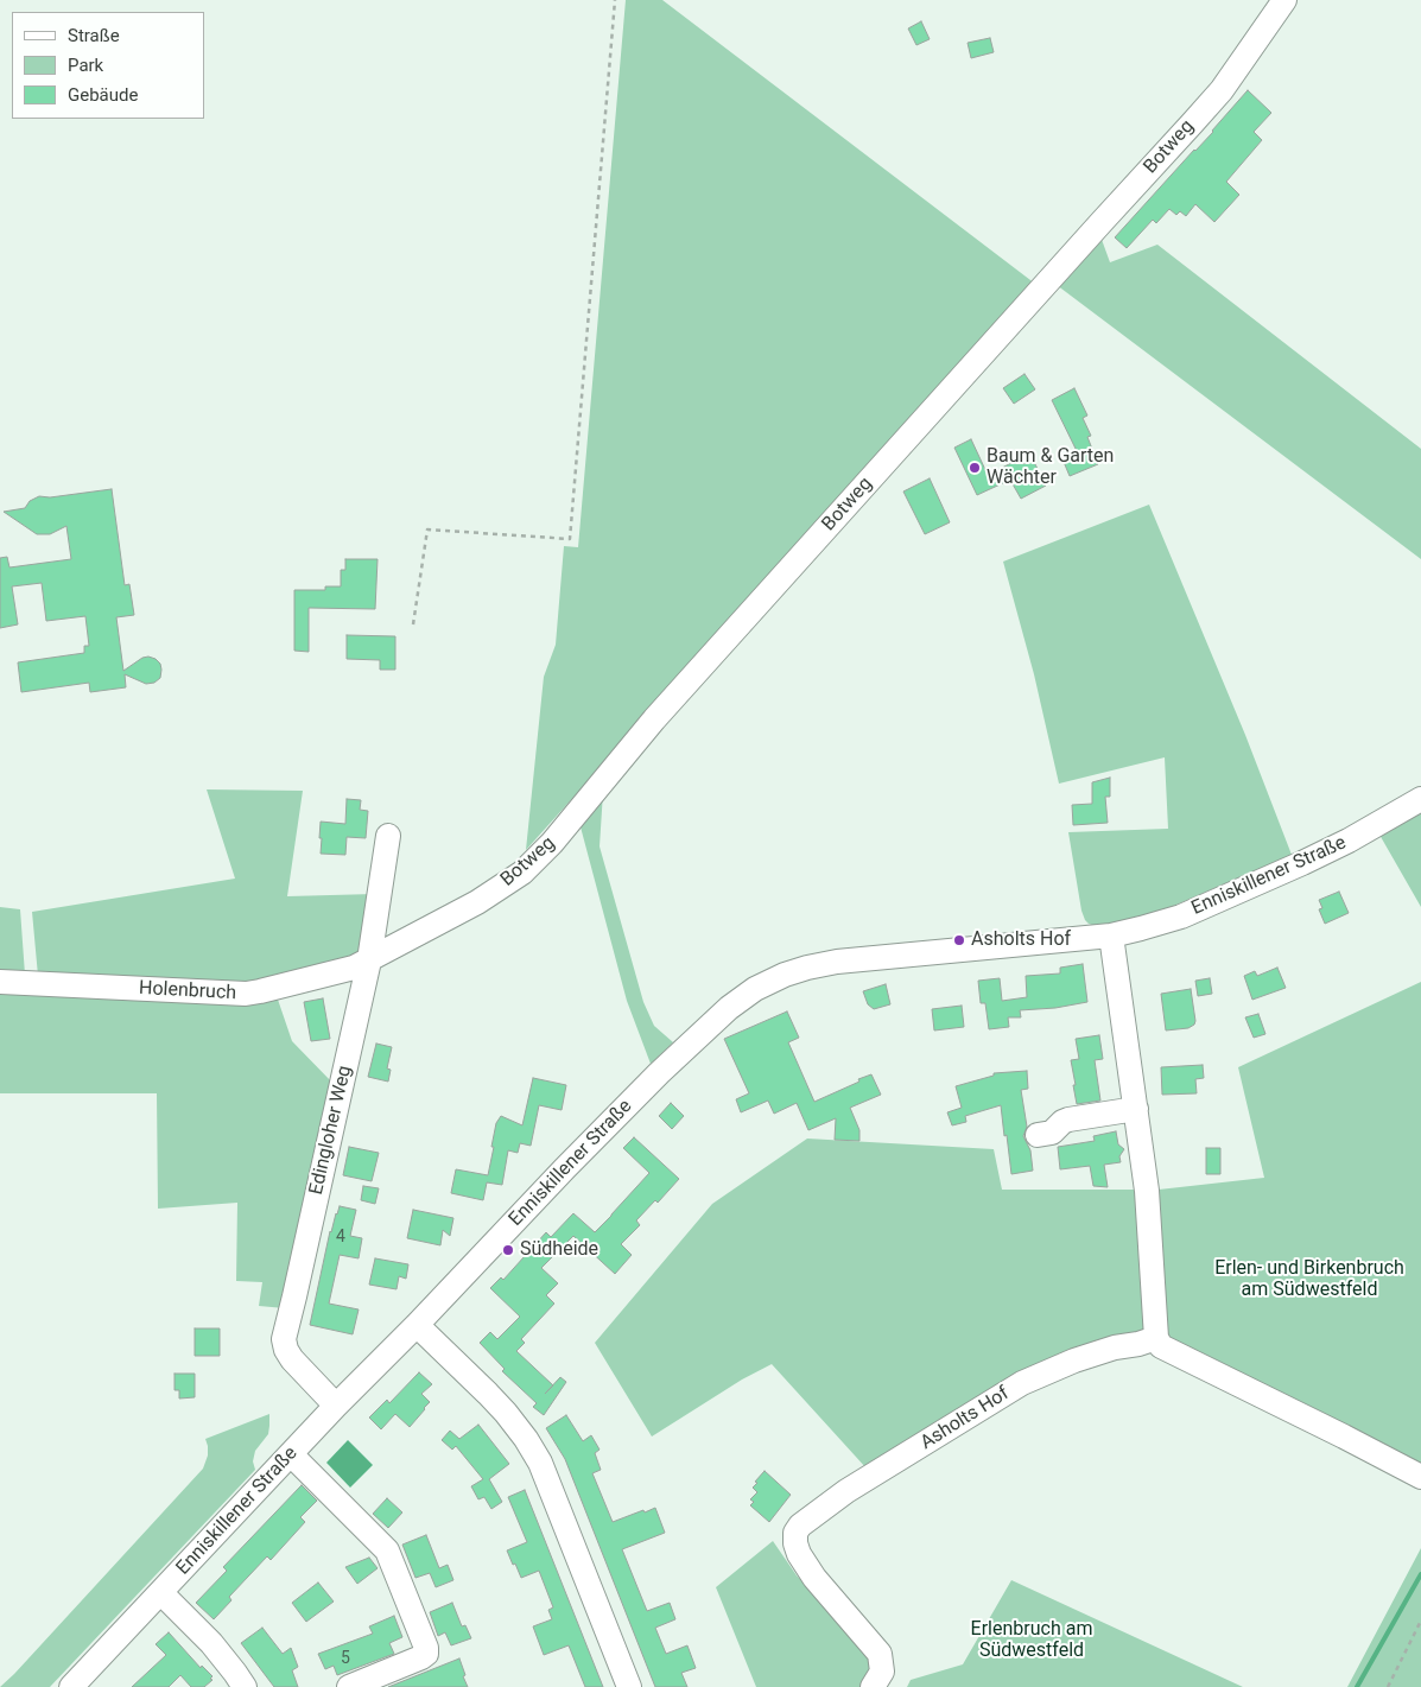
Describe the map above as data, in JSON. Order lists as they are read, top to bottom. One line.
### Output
{"streets":{"street":["Botweg","Enniskillener Straße","Holenbruch","Edingloher Weg","Asholts Hof"]},"crossings":[["Botweg","Holenbruch"],["Botweg","Edingloher Weg"],["Enniskillener Straße","Edingloher Weg"],["Holenbruch","Edingloher Weg"]],"parks":["Erlen- und Birkenbruch am Südwestfeld","Erlenbruch am Südwestfeld"],"places":["Baum & Garten Wächter","Asholts Hof","Südheide"],"house_numbers":["4","5"],"legend":["Straße","Park","Gebäude"]}
